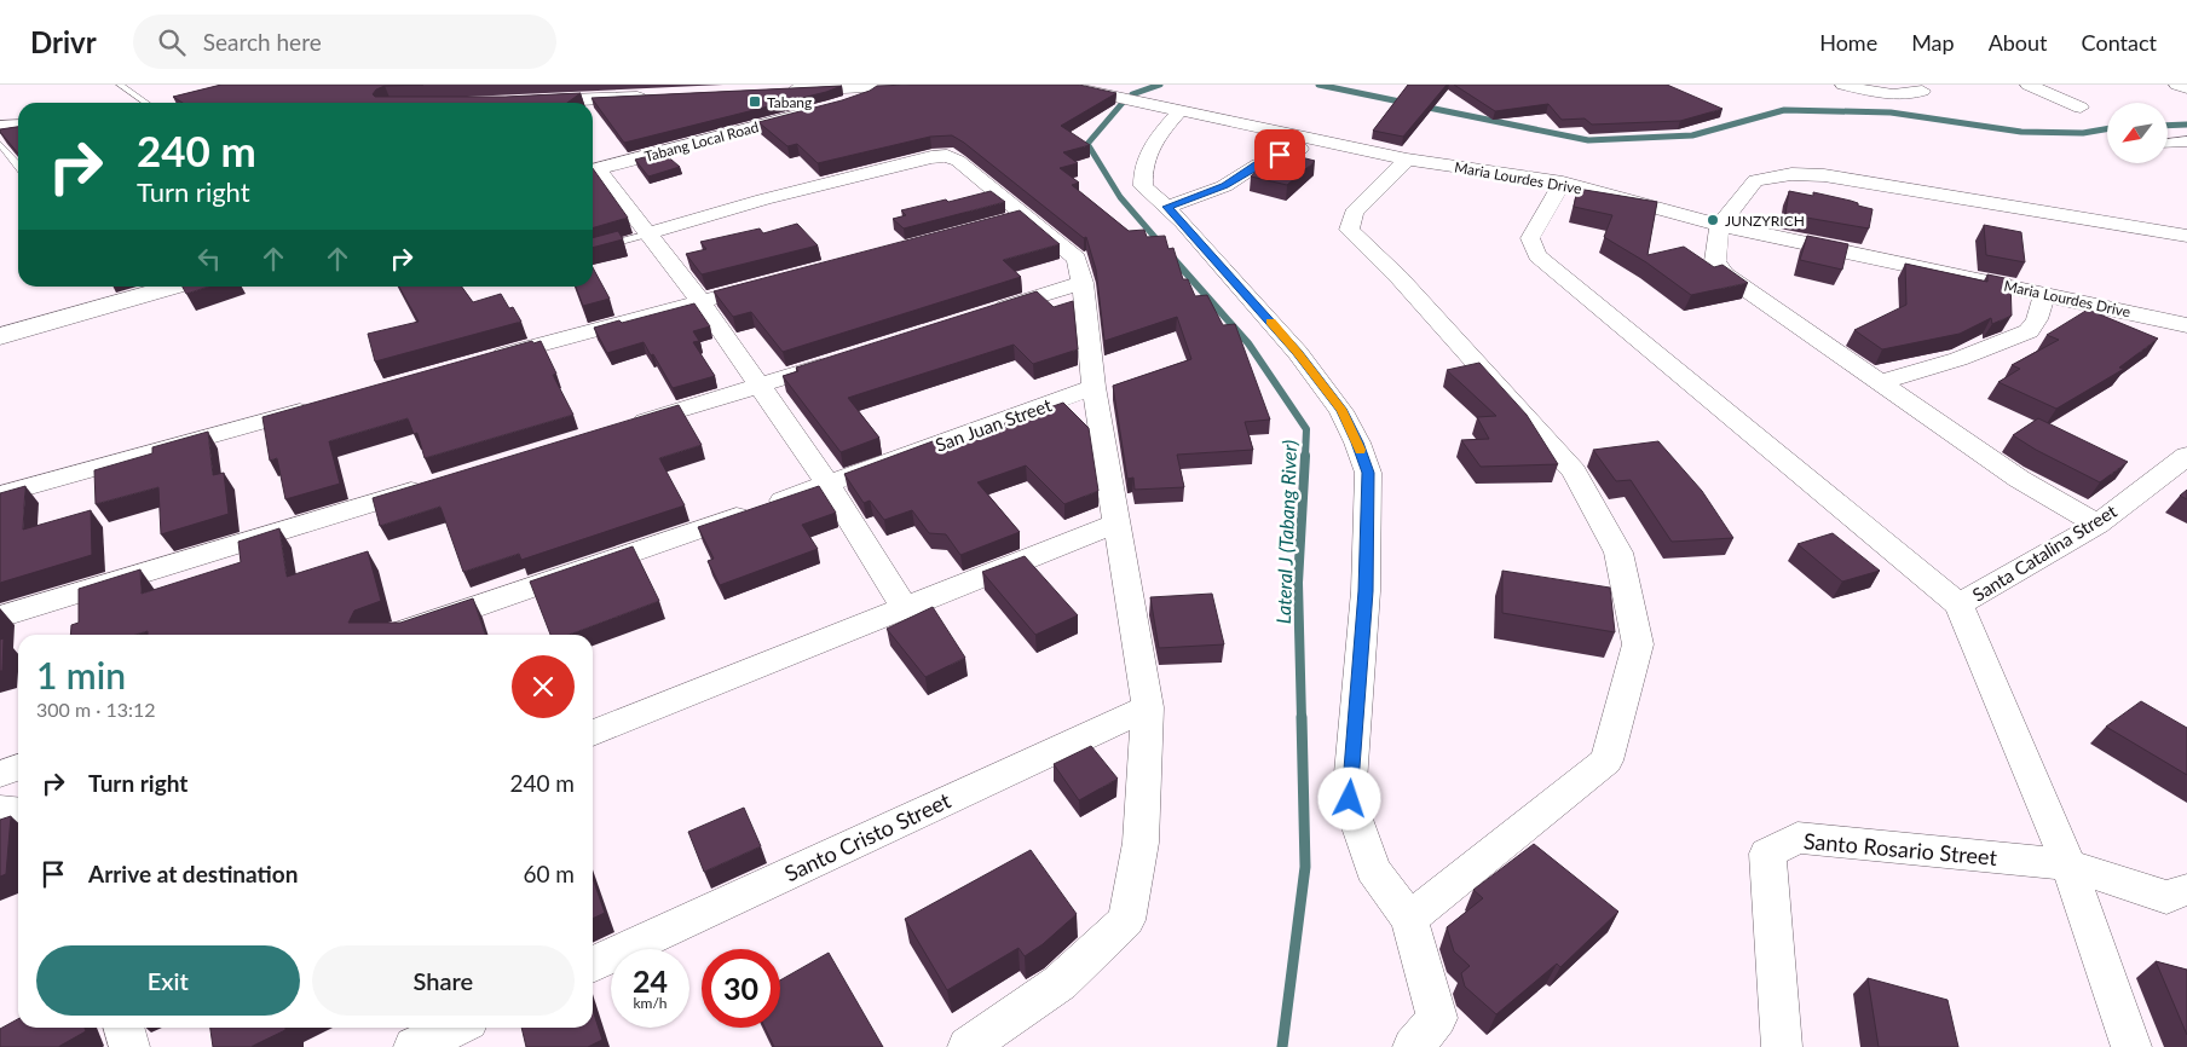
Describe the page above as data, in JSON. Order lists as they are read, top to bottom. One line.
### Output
{"streets":{"main road":["Tabang Local Road"],"street":["Maria Lourdes Drive","San Juan Street","Santa Catalina Street","Santo Cristo Street","Santo Rosario Street"]},"water":["Lateral J (Tabang River)"],"places":{"transit":["Tabang"],"other":["JUNZYRICH"]},"north":"bottom left","page":{"header":"Drivr","search":"Search here","nav":["Home","Map","About","Contact"],"turn":["240 m","Turn right"],"heading":["1 min","300 m · 13:12"],"list":[{"name":"Turn right","value":"240 m"},{"name":"Arrive at destination","value":"60 m"}],"buttons":["Exit","Share"],"speed":"24 km/h","limit":"30"}}
